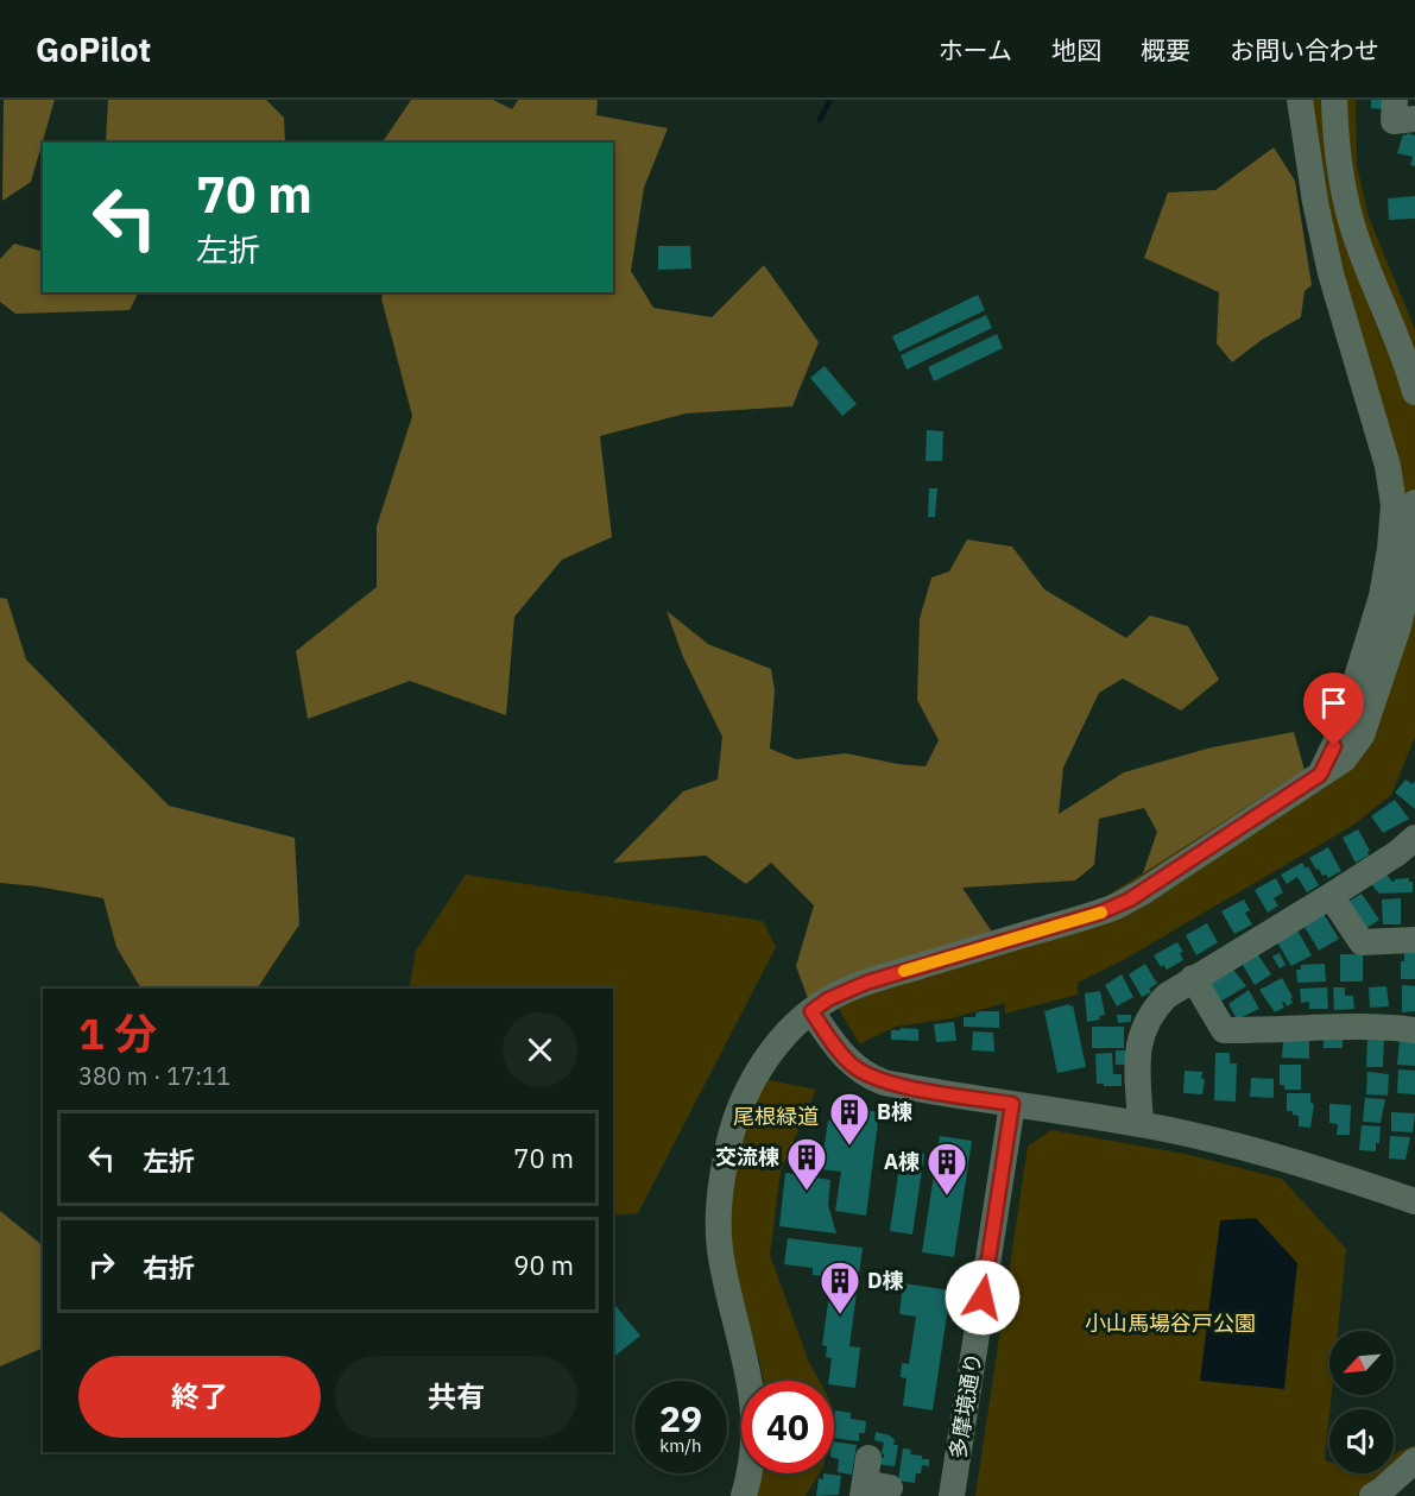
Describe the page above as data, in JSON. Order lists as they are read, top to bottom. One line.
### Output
{"streets":{"street":["多摩境通り"]},"parks":["尾根緑道","小山馬場谷戸公園"],"places":{"building":["B棟","交流棟","A棟","D棟"]},"north":"bottom left","page":{"header":"GoPilot","nav":["ホーム","地図","概要","お問い合わせ"],"turn":["70 m","左折"],"heading":["1 分","380 m · 17:11"],"list":[{"name":"左折","value":"70 m"},{"name":"右折","value":"90 m"}],"buttons":["終了","共有"],"speed":"29 km/h","limit":"40"}}
